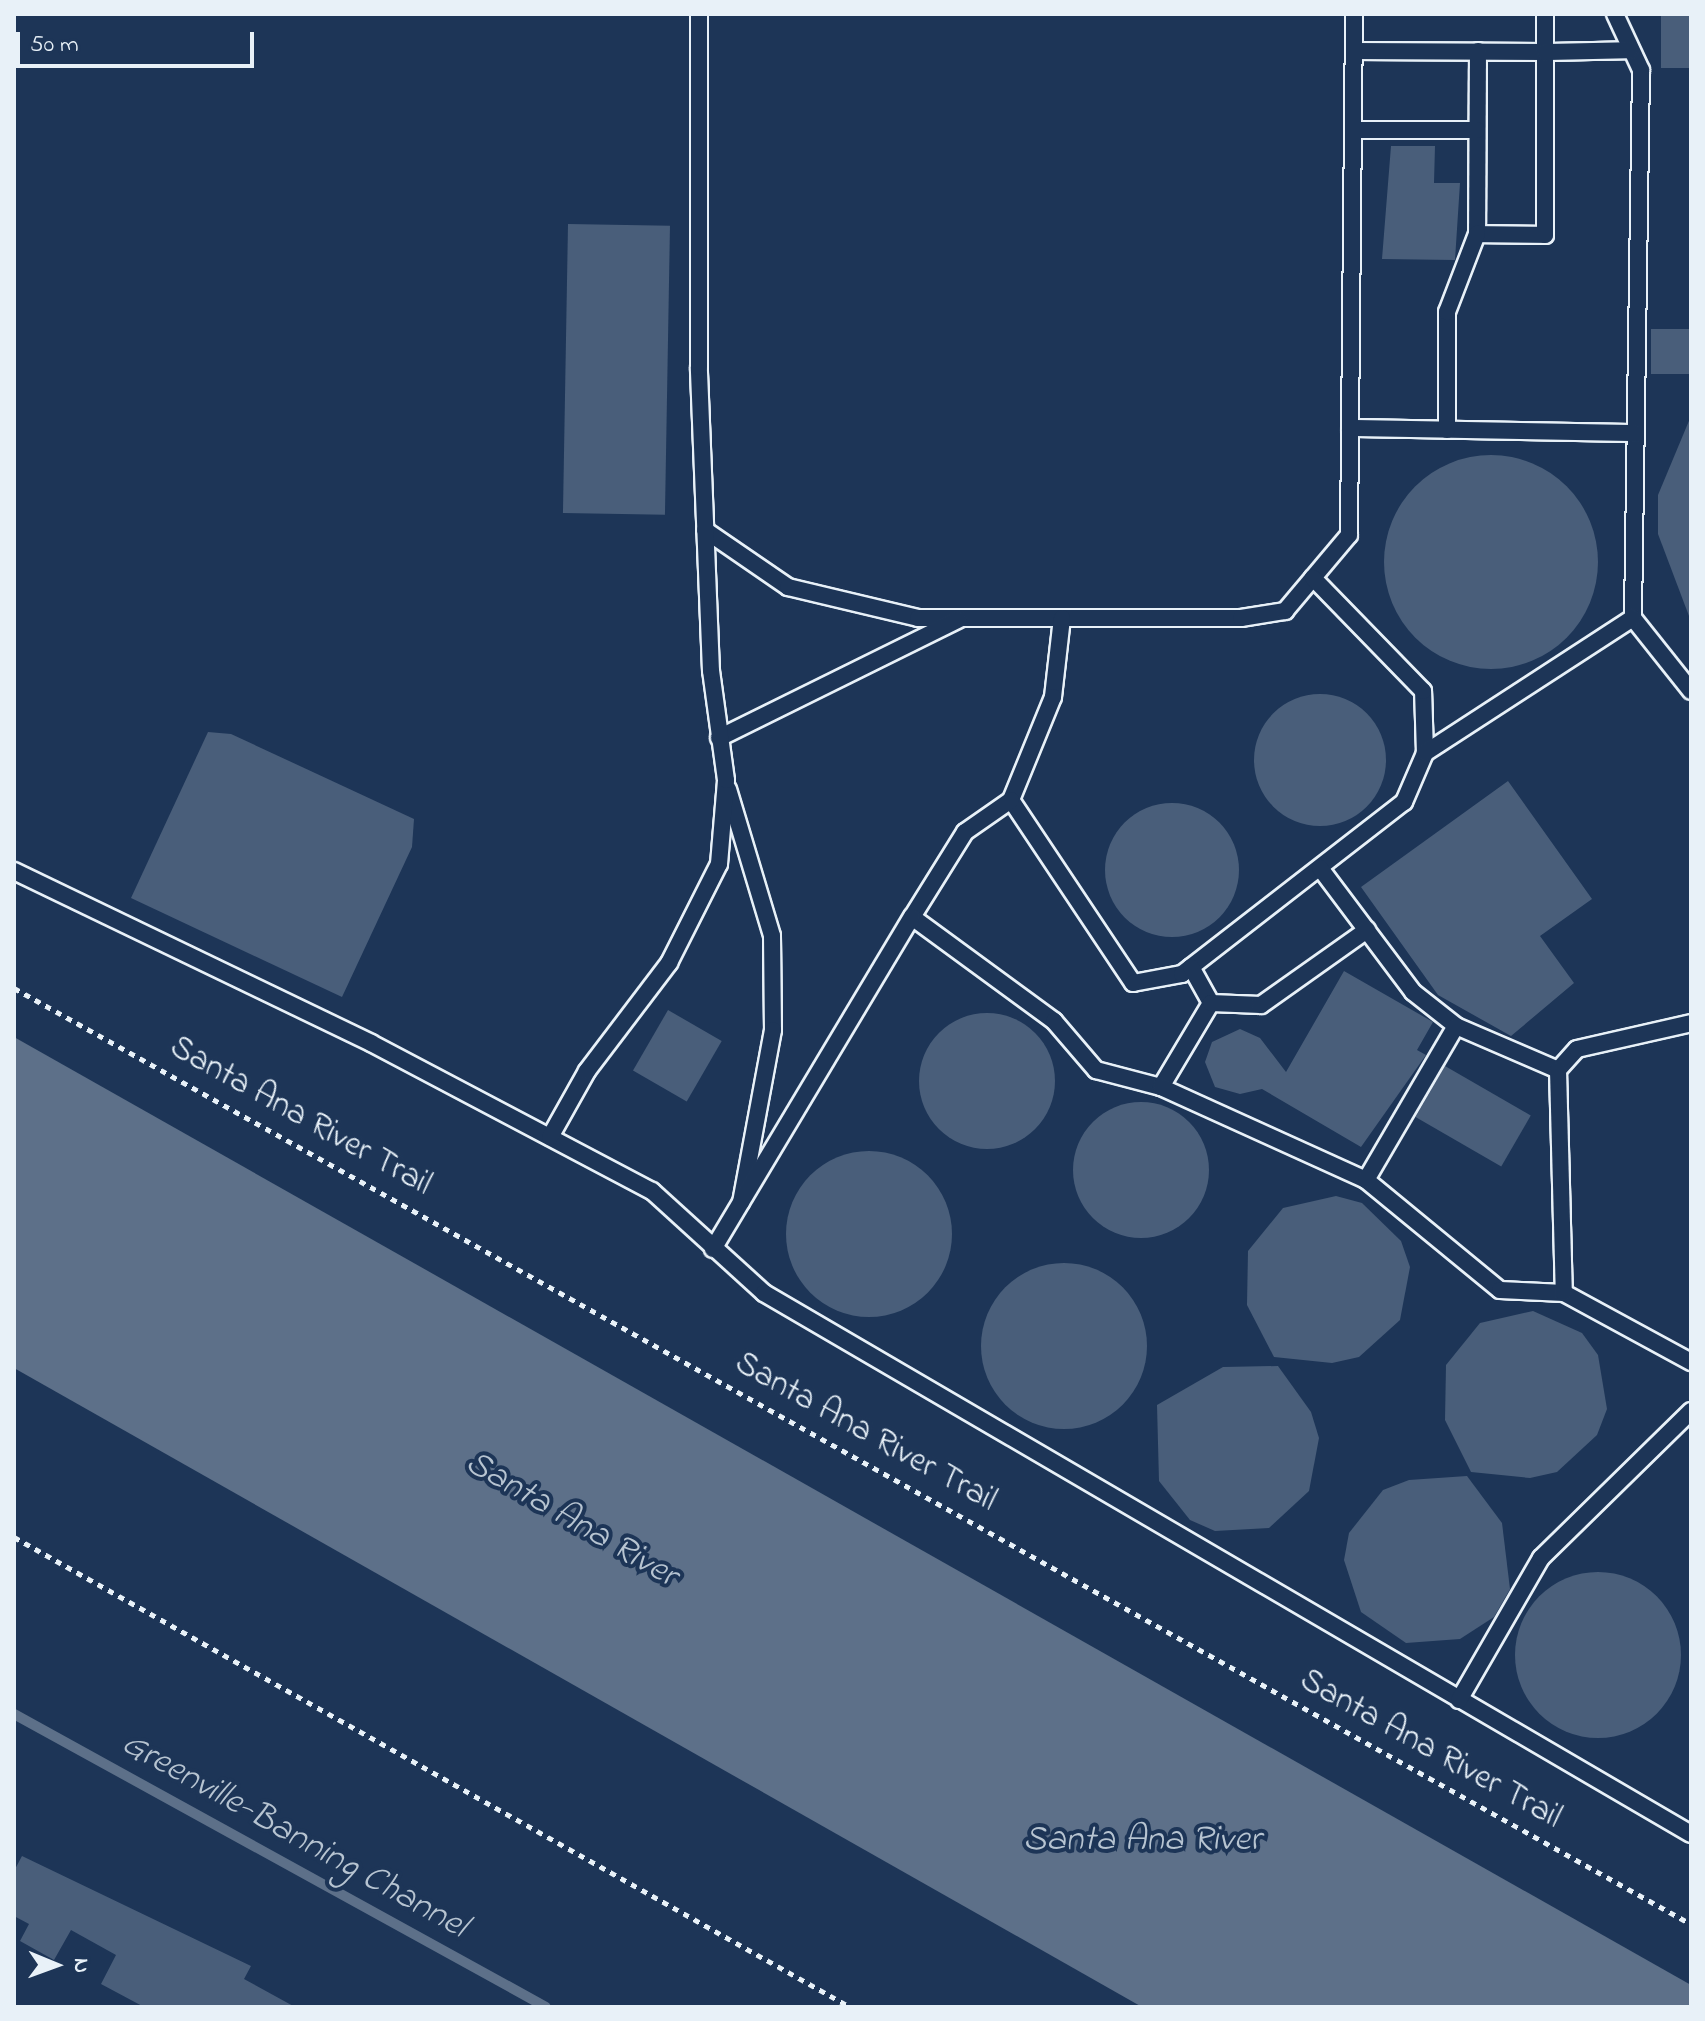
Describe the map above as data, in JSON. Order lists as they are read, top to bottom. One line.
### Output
{"streets":{"path":["Santa Ana River Trail"]},"water":["Santa Ana River","Greenville-Banning Channel"],"scale_bar":"50 m","north":"right"}
